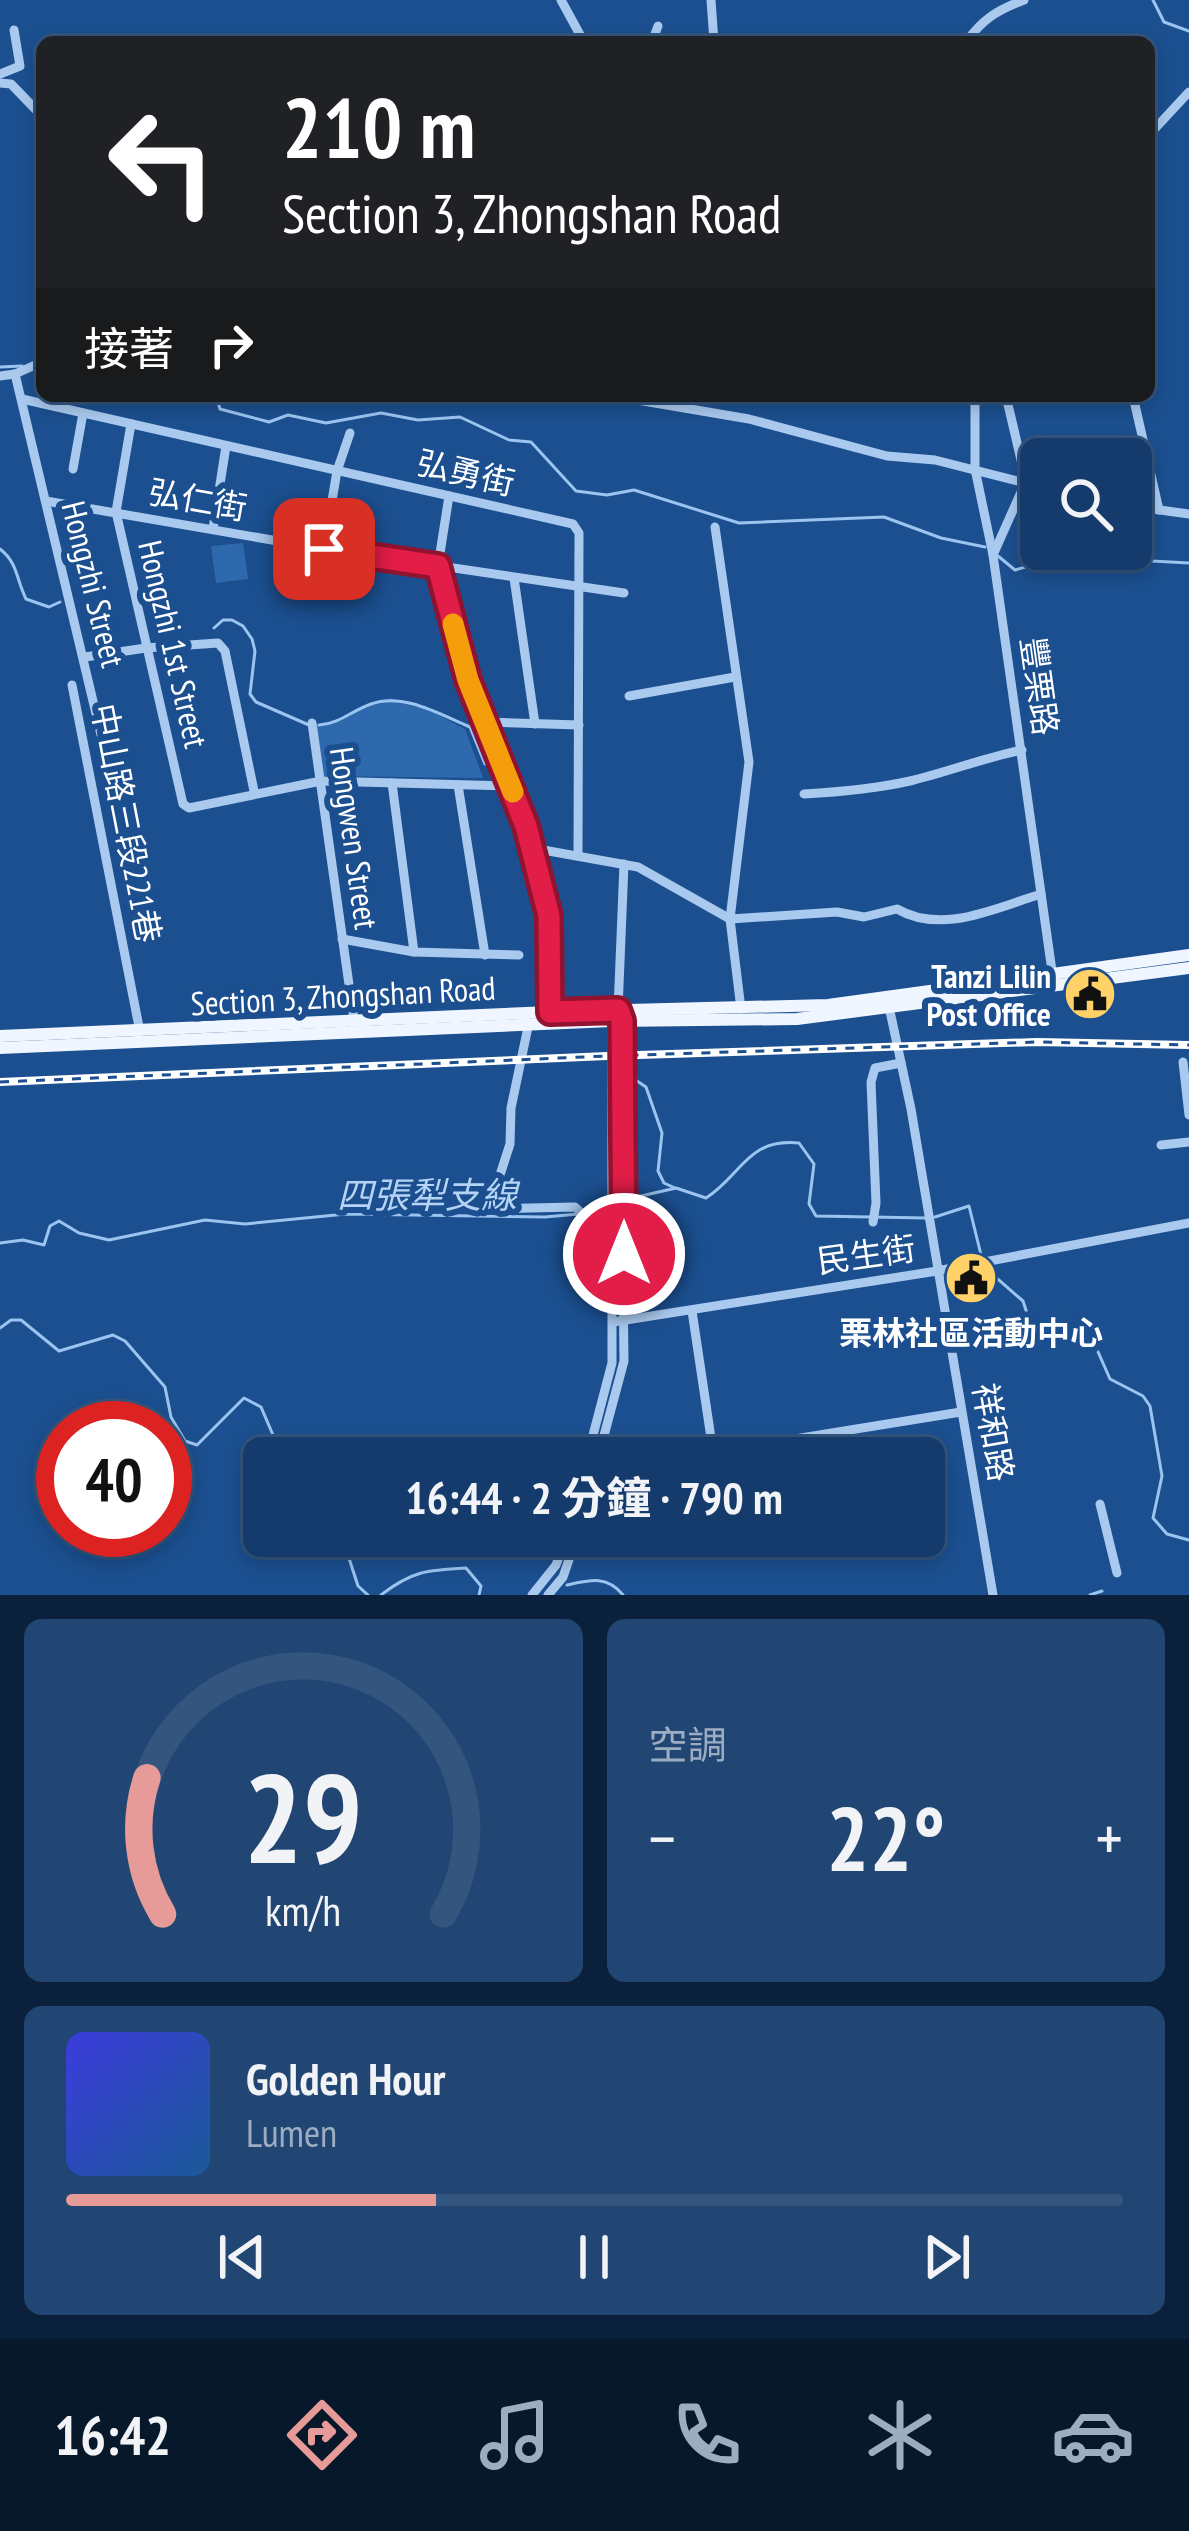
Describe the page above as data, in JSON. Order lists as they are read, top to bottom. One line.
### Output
{"streets":{"main road":["Section 3, Zhongshan Road"],"street":["弘勇街","弘仁街","Hongzhi Street","Hongzhi 1st Street","豐栗路","中山路三段221巷","Hongwen Street","民生街","祥和路"]},"crossings":[["弘勇街","弘仁街"],["弘勇街","Hongzhi Street"],["弘勇街","Hongzhi 1st Street"],["弘仁街","Hongzhi Street"],["弘仁街","Hongzhi 1st Street"],["豐栗路","Section 3, Zhongshan Road"],["中山路三段221巷","Section 3, Zhongshan Road"],["Hongwen Street","Section 3, Zhongshan Road"],["Section 3, Zhongshan Road","祥和路"],["民生街","祥和路"]],"water":["四張犁支線"],"places":{"public building":["Tanzi Lilin Post Office","栗林社區活動中心"]},"page":{"turn":["210 m","Section 3, Zhongshan Road"],"then":"接著","limit":"40","trip":"16:44 · 2 分鐘 · 790 m","tile":"空調","heat":["−","22°","+"],"song":["Golden Hour","Lumen"],"tabs":"16:42","gauge":["29","km/h"]}}
